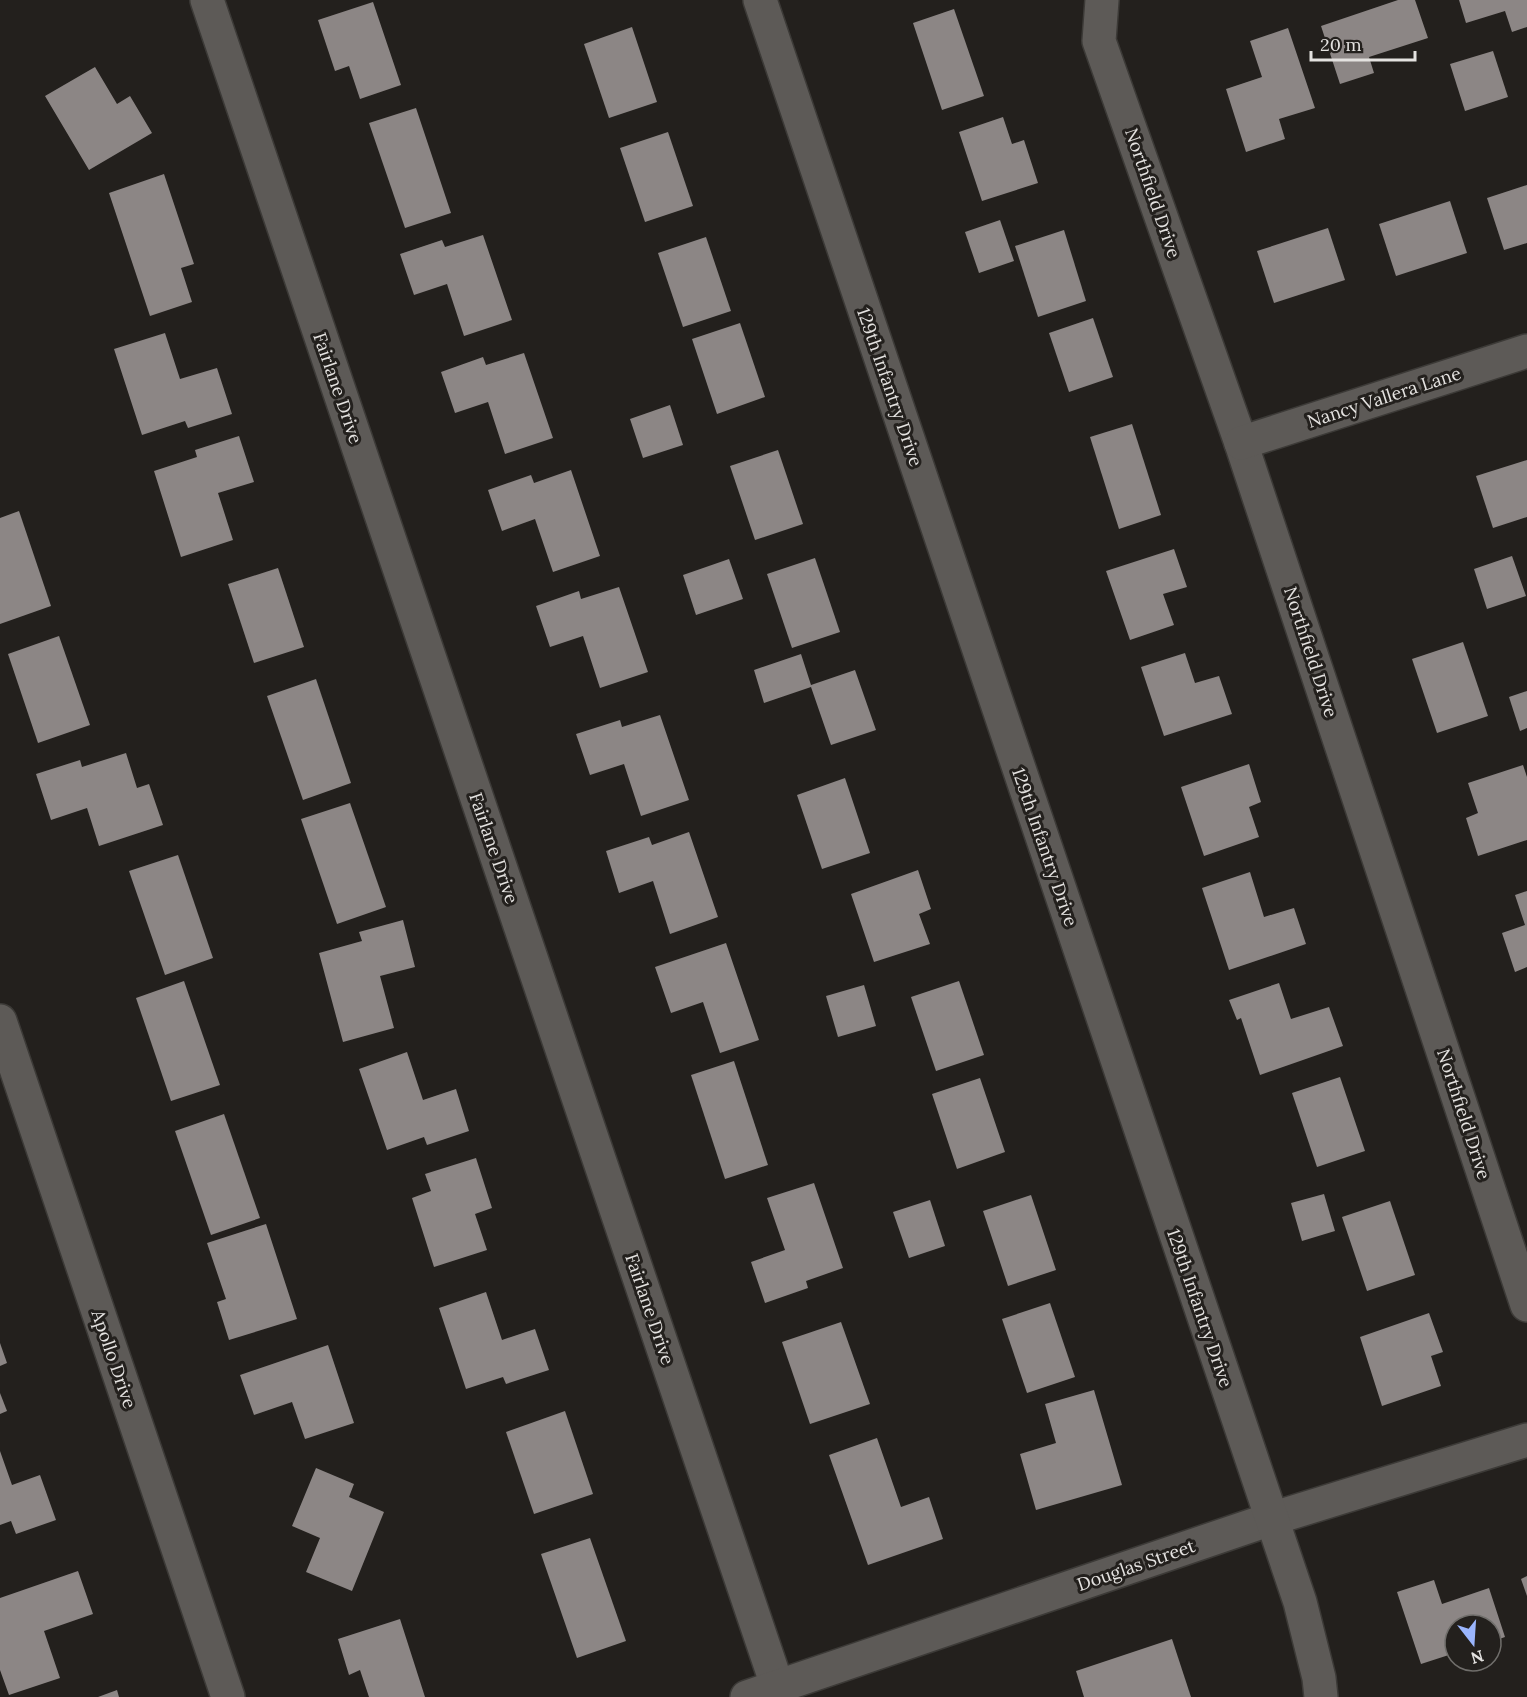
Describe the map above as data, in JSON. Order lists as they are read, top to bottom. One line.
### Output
{"streets":{"street":["Northfield Drive","129th Infantry Drive","Fairlane Drive","Nancy Vallera Lane","Apollo Drive","Douglas Street"]},"crossings":[["Northfield Drive","Nancy Vallera Lane"],["129th Infantry Drive","Douglas Street"],["Fairlane Drive","Douglas Street"]],"scale_bar":"20 m","north":"bottom"}
